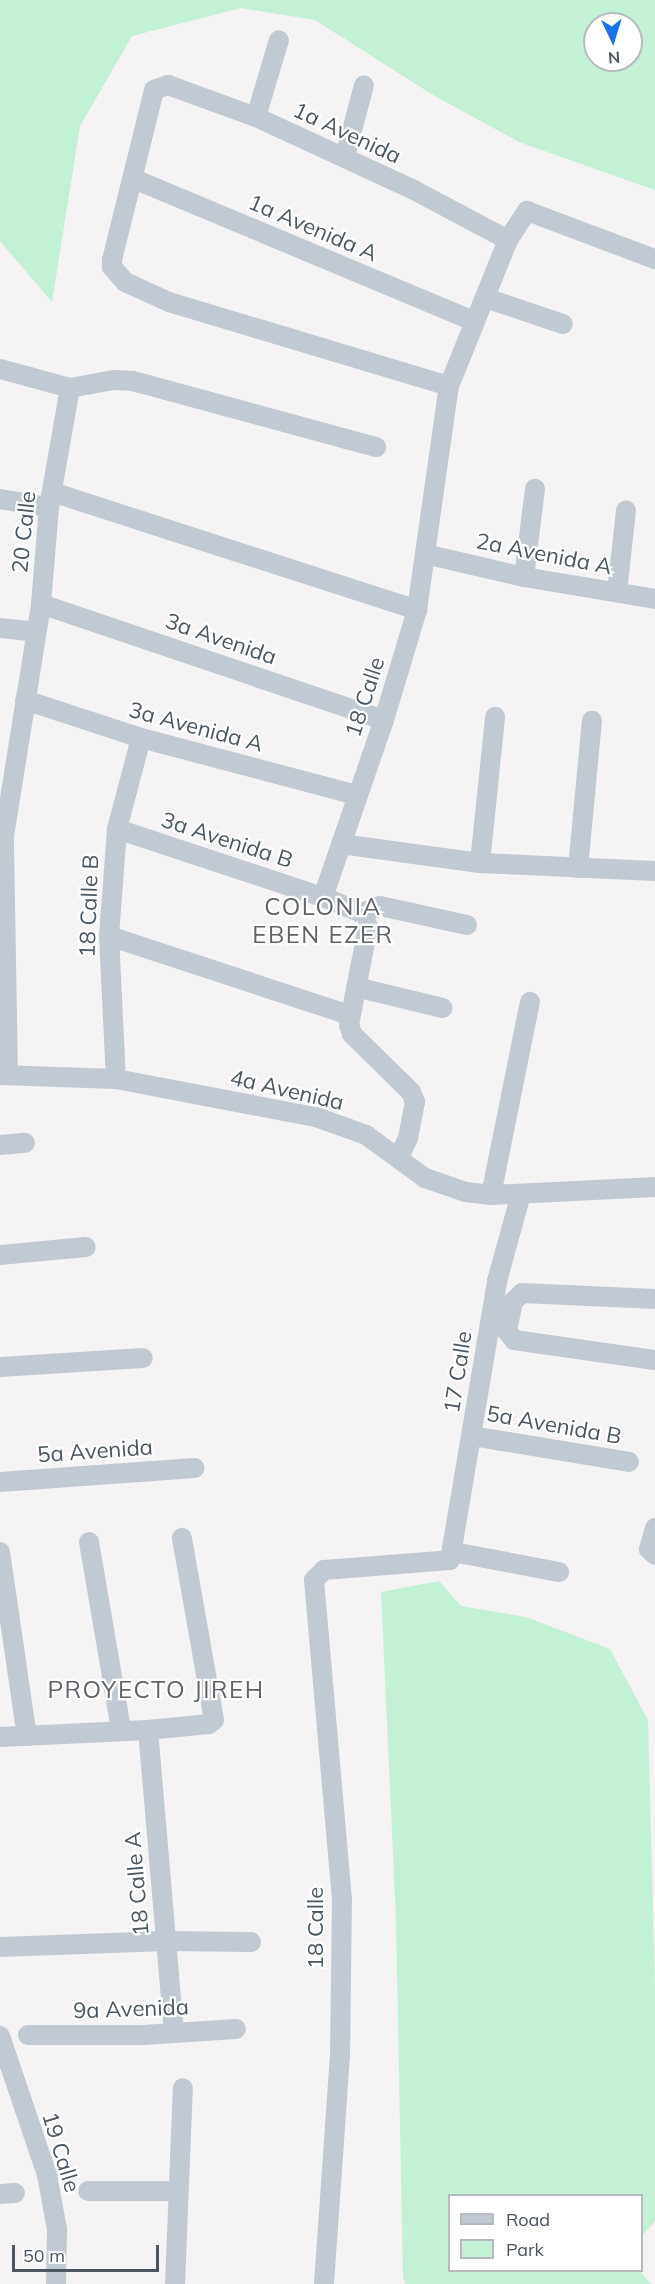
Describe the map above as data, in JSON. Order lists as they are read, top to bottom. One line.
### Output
{"streets":{"street":["1a Avenida","1a Avenida A","20 Calle","2a Avenida A","3a Avenida","18 Calle","3a Avenida A","3a Avenida B","18 Calle B","4a Avenida","17 Calle","5a Avenida B","5a Avenida","18 Calle A","9a Avenida","19 Calle"]},"crossings":[["1a Avenida","1a Avenida A"],["1a Avenida","18 Calle"],["1a Avenida A","18 Calle"],["20 Calle","3a Avenida"],["20 Calle","3a Avenida A"],["20 Calle","4a Avenida"],["2a Avenida A","18 Calle"],["3a Avenida","18 Calle"],["18 Calle","3a Avenida A"],["18 Calle","3a Avenida B"],["18 Calle","17 Calle"],["3a Avenida A","18 Calle B"],["3a Avenida B","18 Calle B"],["18 Calle B","4a Avenida"],["4a Avenida","17 Calle"],["17 Calle","5a Avenida B"],["18 Calle A","9a Avenida"]],"districts":["COLONIA EBEN EZER","PROYECTO JIREH"],"legend":["Road","Park"],"scale_bar":"50 m","north":"bottom"}
